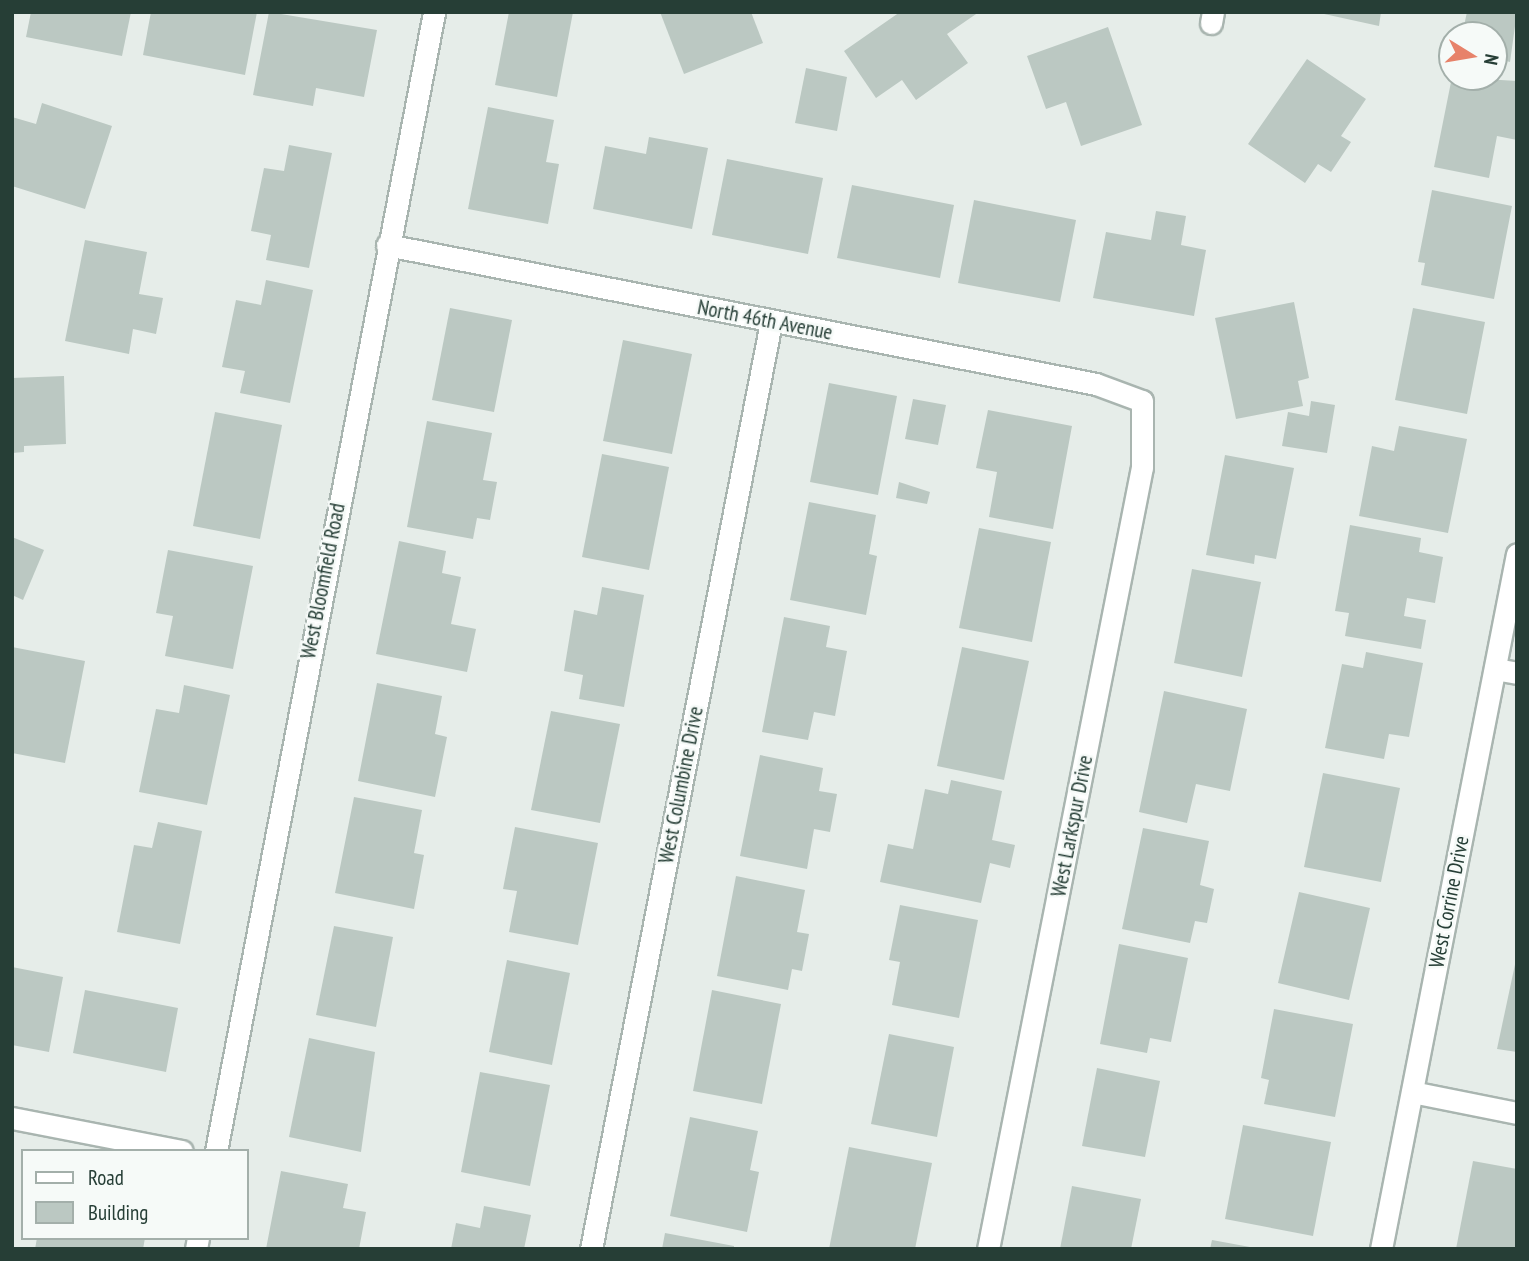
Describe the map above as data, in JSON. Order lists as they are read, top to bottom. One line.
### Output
{"streets":{"street":["North 46th Avenue","West Bloomfield Road","West Columbine Drive","West Larkspur Drive","West Corrine Drive"]},"crossings":[["North 46th Avenue","West Bloomfield Road"],["North 46th Avenue","West Columbine Drive"],["North 46th Avenue","West Larkspur Drive"]],"legend":["Road","Building"],"north":"right"}
